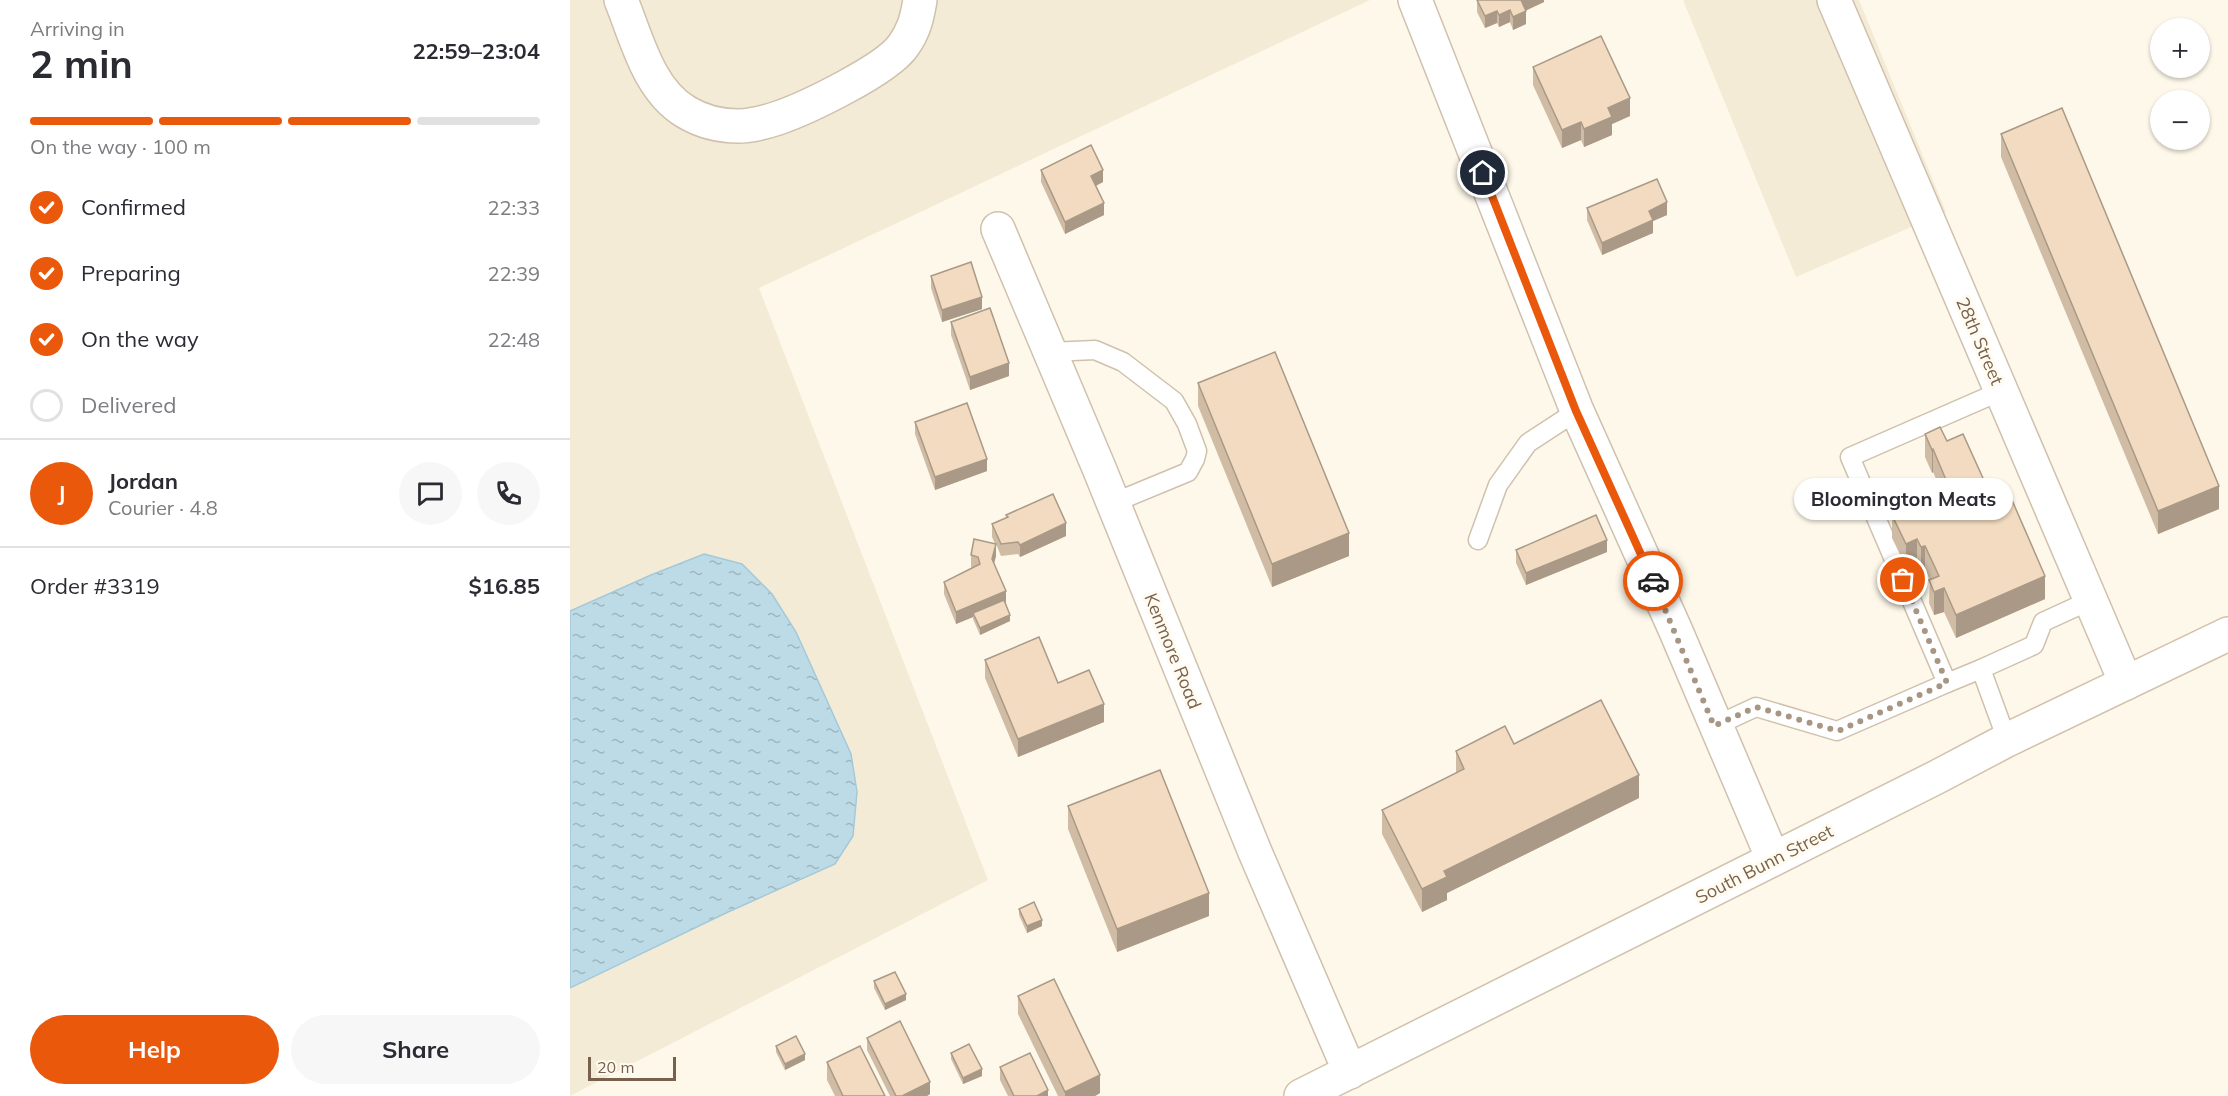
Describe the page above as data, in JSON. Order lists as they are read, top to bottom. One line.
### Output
{"streets":{"street":["28th Street","Kenmore Road","South Bunn Street"]},"crossings":[["28th Street","South Bunn Street"],["Kenmore Road","South Bunn Street"]],"places":["Bloomington Meats"],"scale_bar":"20 m","page":{"heading":["2 min","Arriving in","22:59–23:04"],"panel":["Jordan","Courier · 4.8","Order #3319","$16.85"],"map_buttons":["+","−"],"bar":"On the way · 100 m","list":[["Confirmed","22:33"],["Preparing","22:39"],["On the way","22:48"],"Delivered"],"round":"J","bubble":"Bloomington Meats","buttons":["Help","Share"],"scale":"20 m"}}
